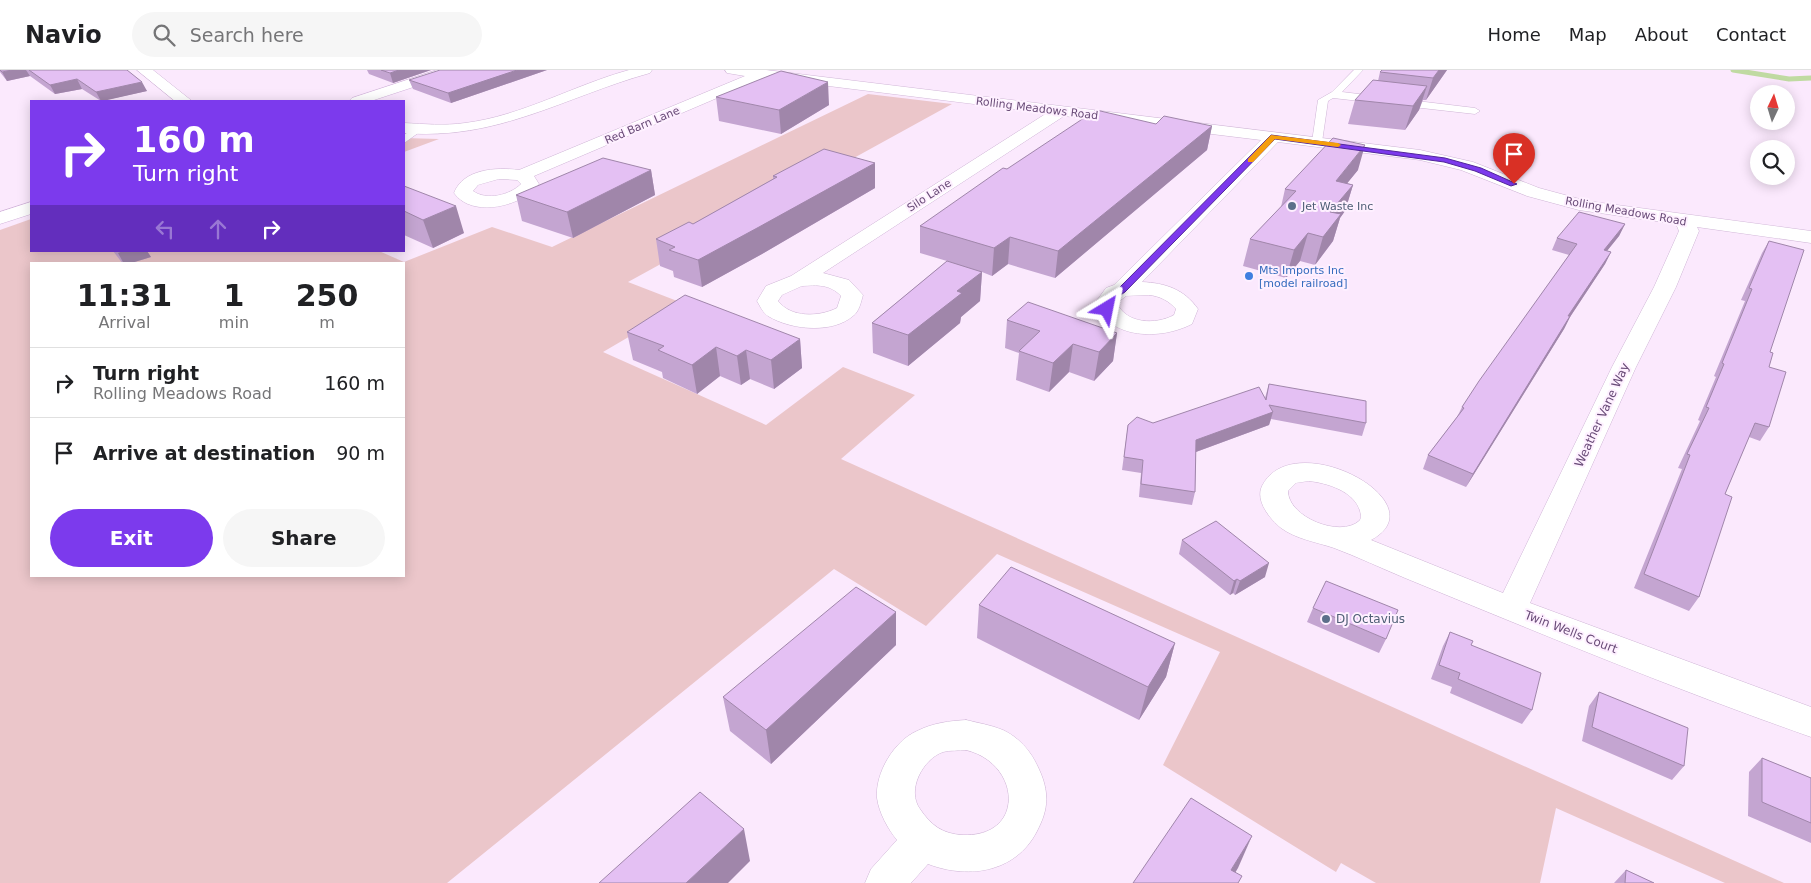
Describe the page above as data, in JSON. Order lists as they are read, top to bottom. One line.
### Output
{"streets":{"street":["Rolling Meadows Road","Red Barn Lane","Silo Lane","Weather Vane Way","Twin Wells Court"]},"crossings":[["Rolling Meadows Road","Red Barn Lane"],["Rolling Meadows Road","Silo Lane"],["Rolling Meadows Road","Weather Vane Way"],["Weather Vane Way","Twin Wells Court"]],"places":["Jet Waste Inc","Mts Imports Inc [model railroad]","DJ Octavius"],"north":"top","page":{"header":"Navio","search":"Search here","nav":["Home","Map","About","Contact"],"turn":["160 m","Turn right"],"eta":["11:31","Arrival","1","min","250","m"],"list":[{"name":"Turn right","note":"Rolling Meadows Road","value":"160 m"},{"name":"Arrive at destination","value":"90 m"}],"buttons":["Exit","Share"]}}
